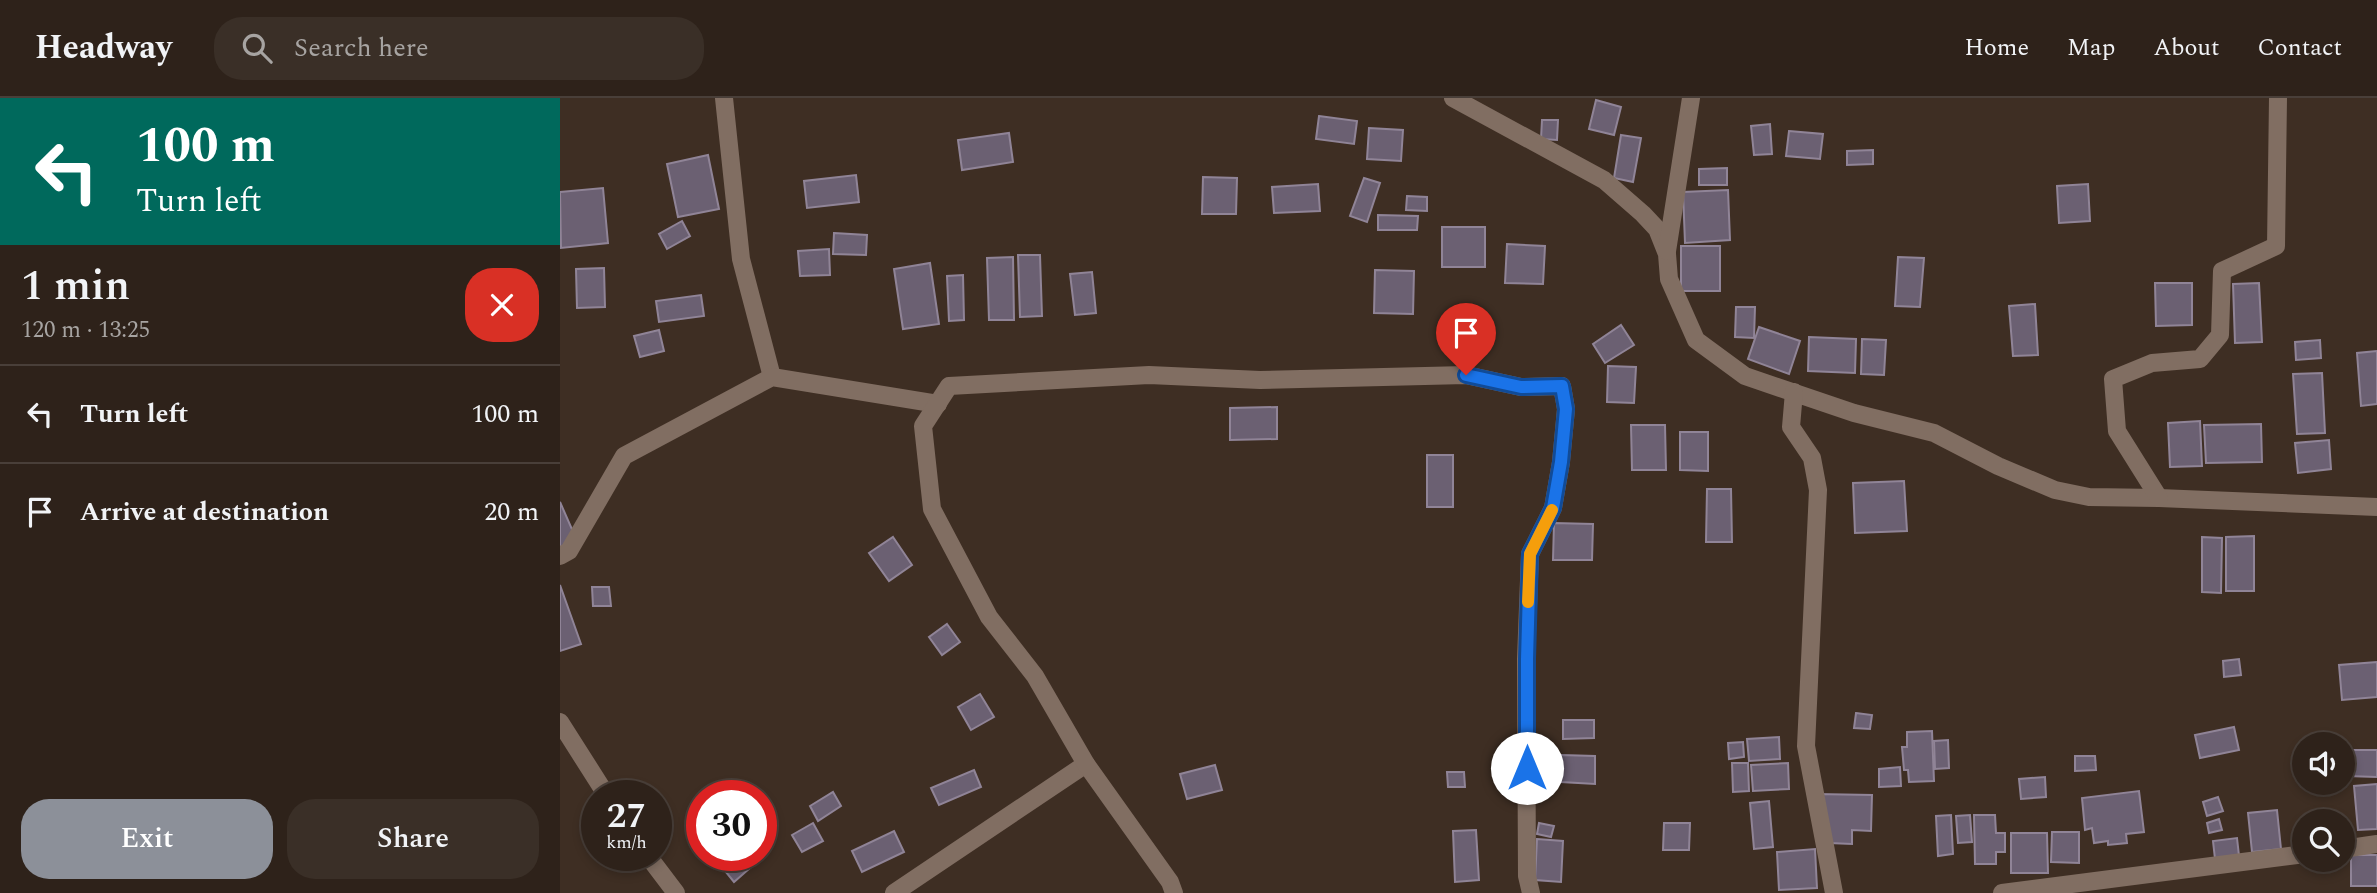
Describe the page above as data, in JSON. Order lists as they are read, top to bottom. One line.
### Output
{"page":{"header":"Headway","search":"Search here","nav":["Home","Map","About","Contact"],"turn":["100 m","Turn left"],"heading":["1 min","120 m · 13:25"],"list":[{"name":"Turn left","value":"100 m"},{"name":"Arrive at destination","value":"20 m"}],"speed":"27 km/h","limit":"30","buttons":["Exit","Share"]}}
